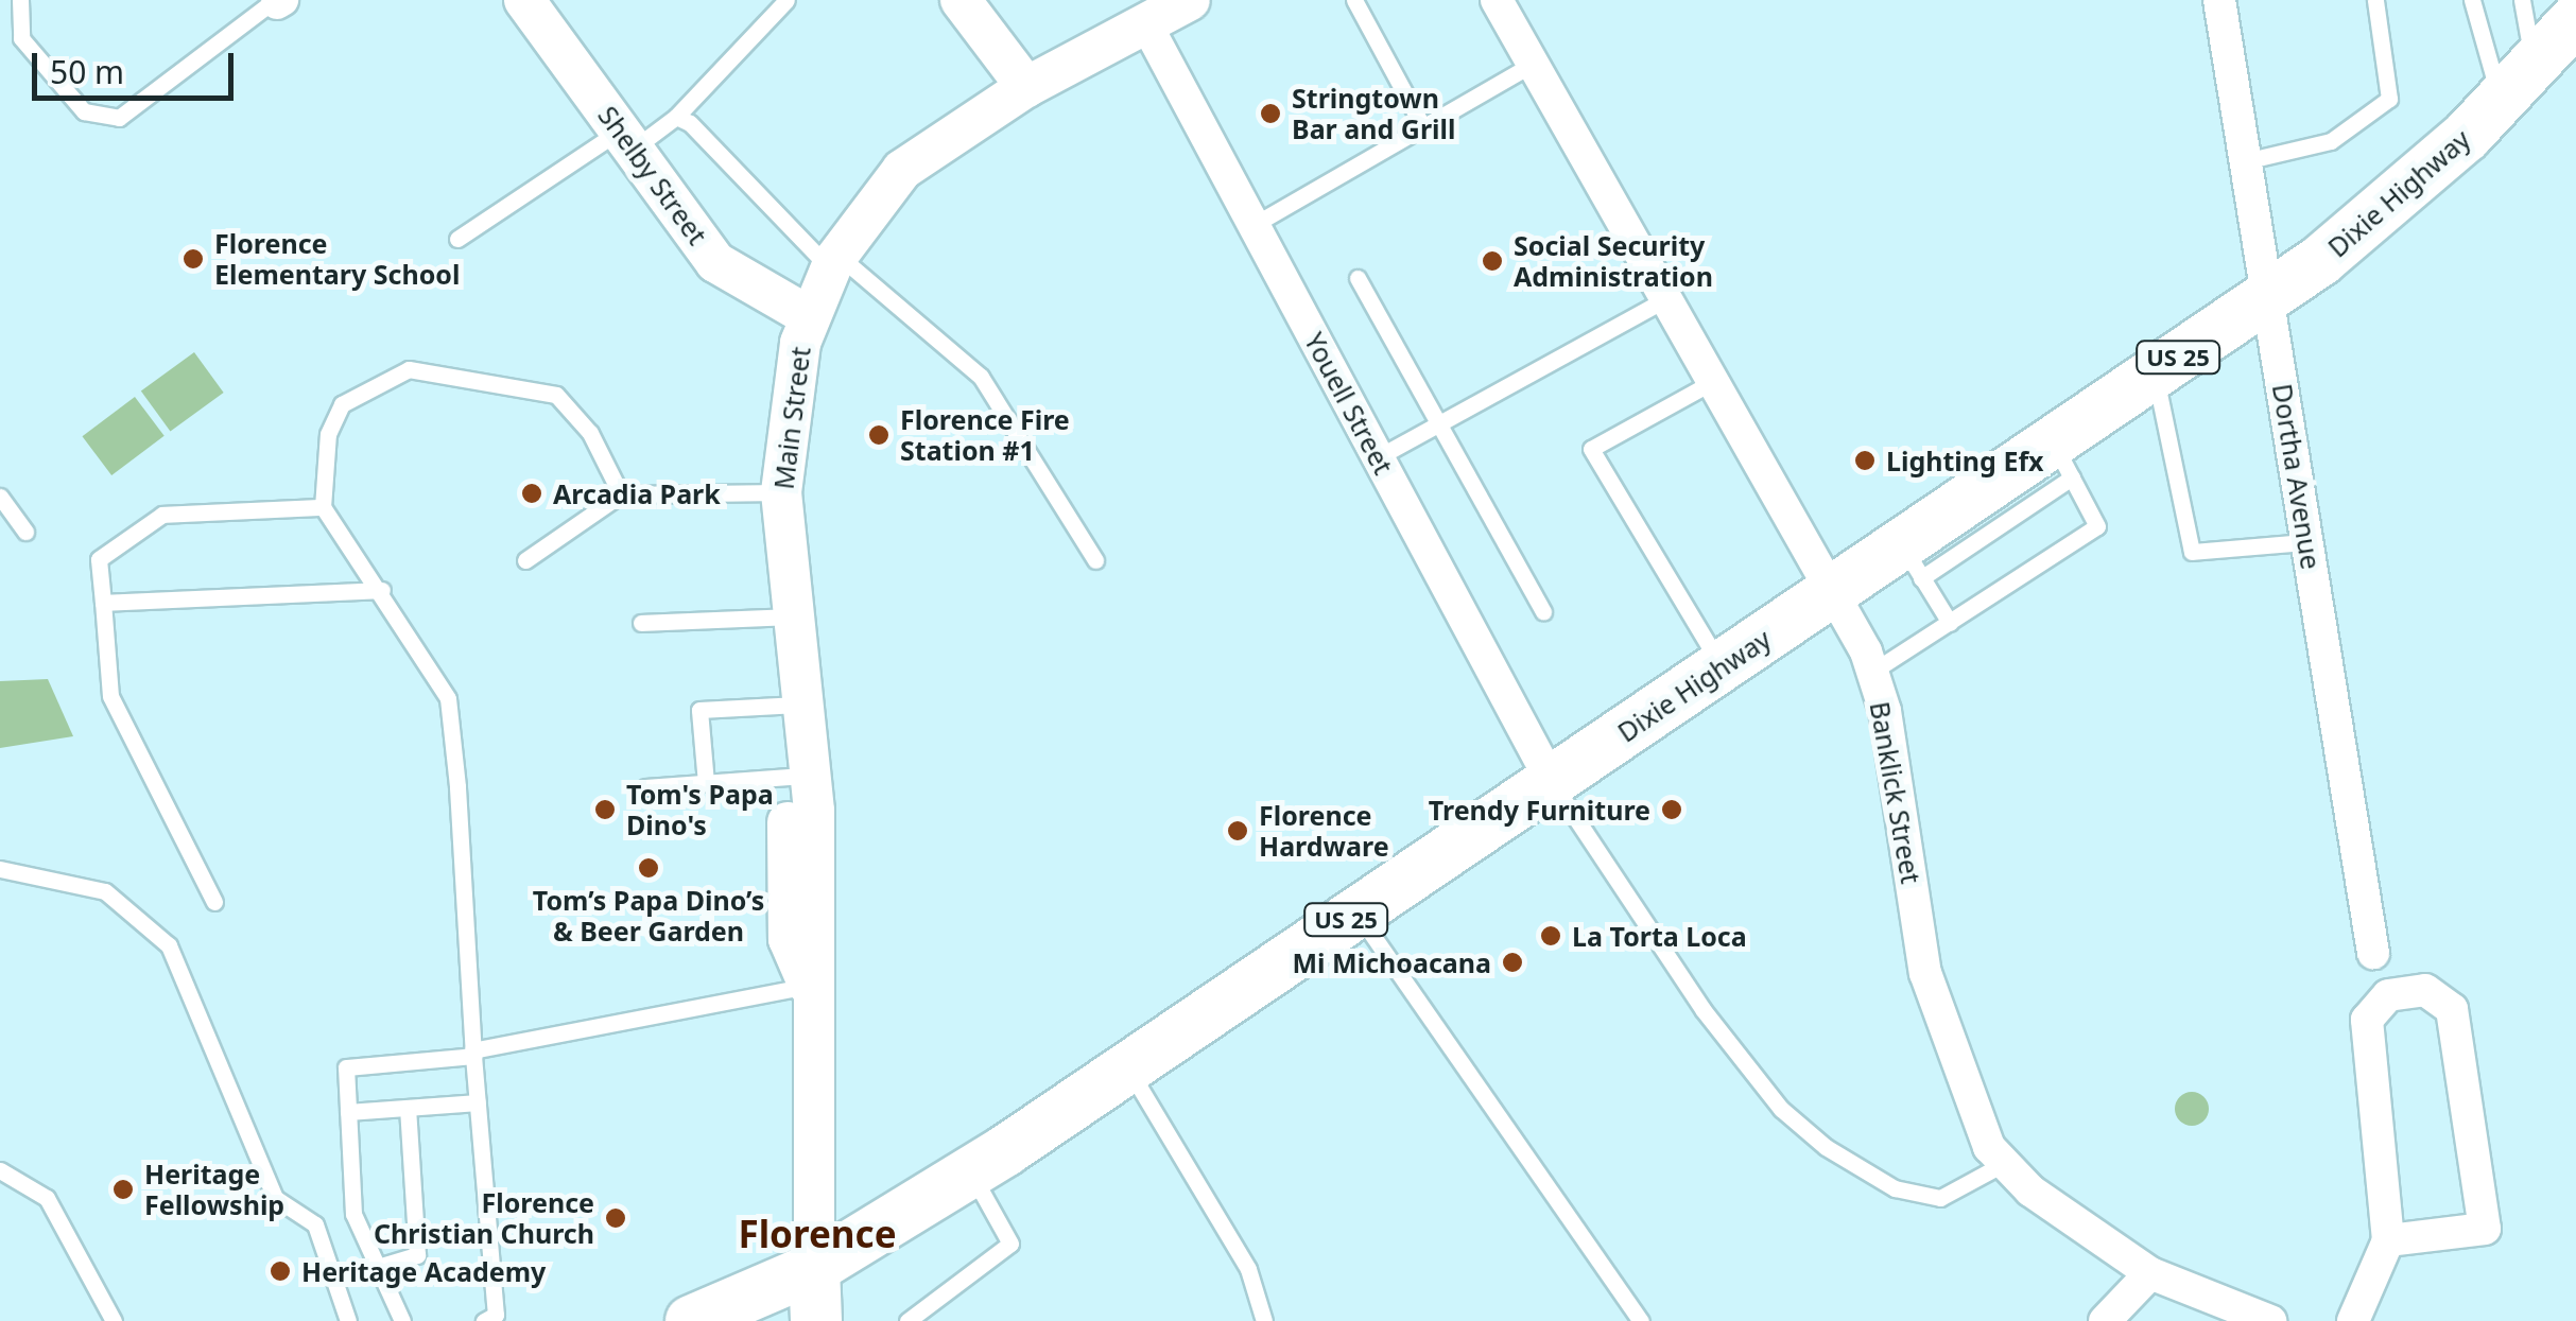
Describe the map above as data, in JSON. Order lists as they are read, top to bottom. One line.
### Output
{"streets":{"main road":["Dixie Highway","US 25"],"street":["Shelby Street","Youell Street","Main Street","Dortha Avenue","Banklick Street"]},"crossings":[["Shelby Street","Main Street"],["Dixie Highway","Youell Street"],["Dixie Highway","Main Street"],["Dixie Highway","Dortha Avenue"],["Dixie Highway","Banklick Street"],["Youell Street","Main Street"]],"districts":["Florence"],"places":["Stringtown Bar and Grill","Florence Elementary School","Social Security Administration","Florence Fire Station #1","Lighting Efx","Arcadia Park","Tom's Papa Dino's","Trendy Furniture","Florence Hardware","Tom’s Papa Dino’s & Beer Garden","La Torta Loca","Mi Michoacana","Heritage Fellowship","Florence Christian Church","Heritage Academy"],"scale_bar":"50 m"}
